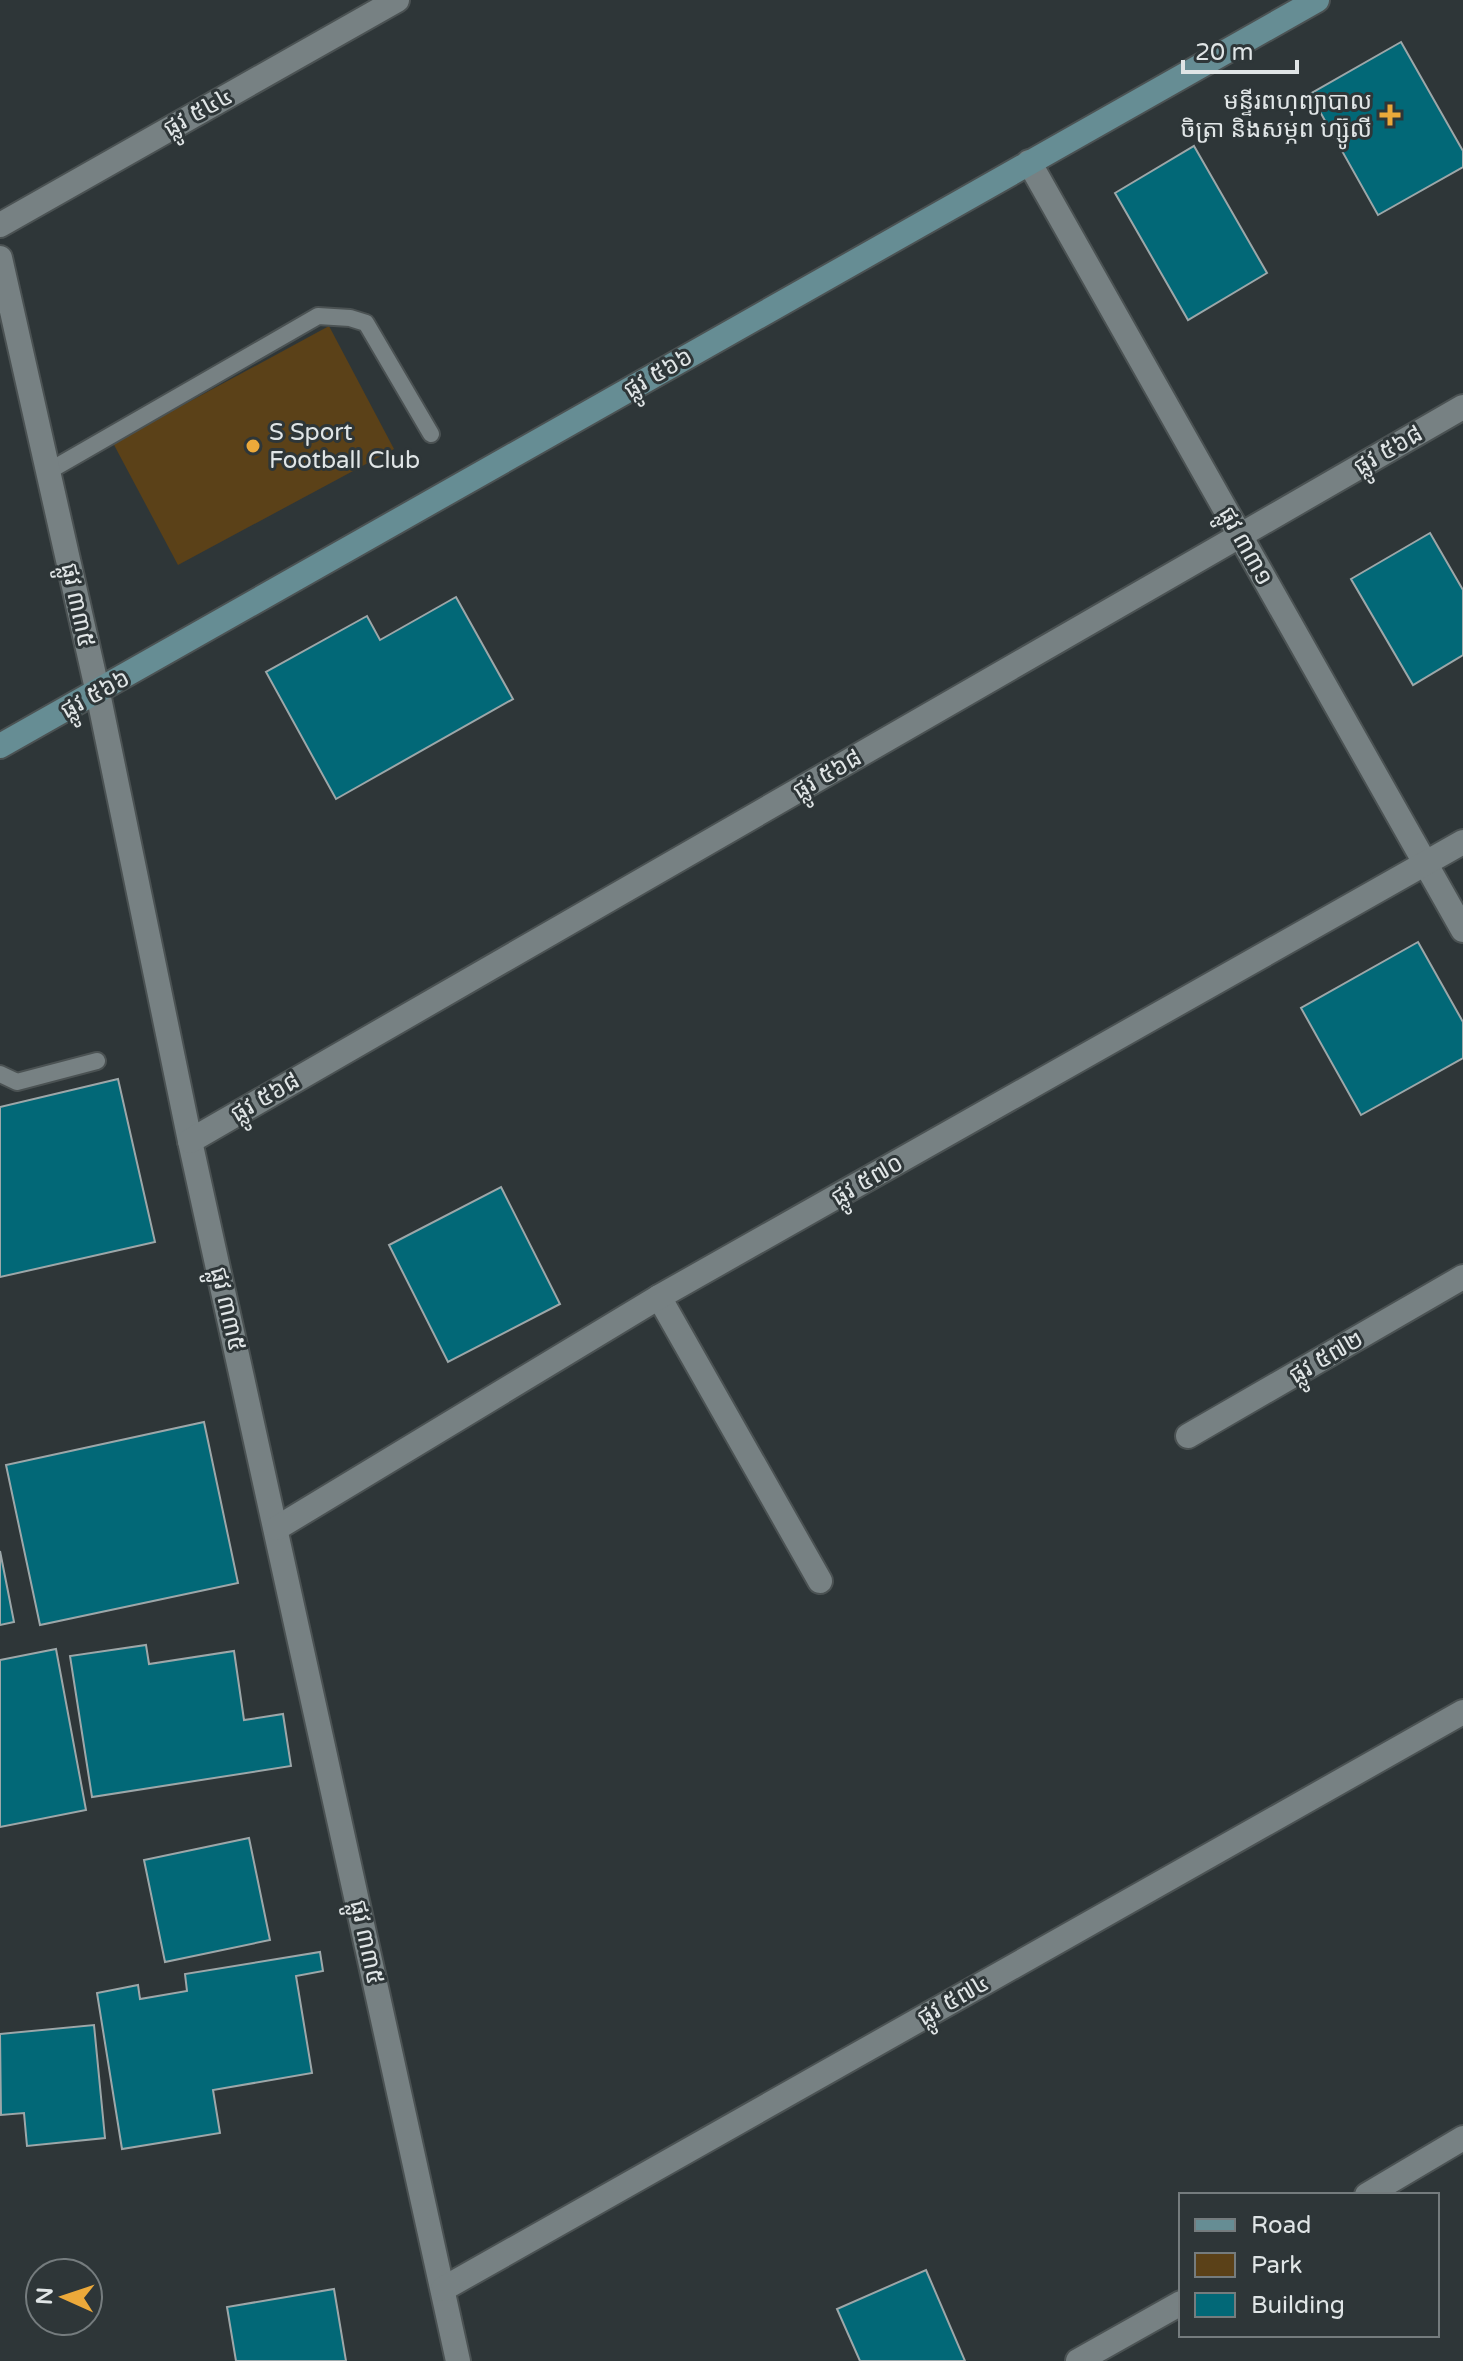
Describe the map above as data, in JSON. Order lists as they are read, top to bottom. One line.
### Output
{"streets":{"street":["ផ្លូវ ៥៤៤","ផ្លូវ ៥៦៦","ផ្លូវ ៥៦៨","ផ្លូវ ៣៣១","ផ្លូវ ៣៣៥","ផ្លូវ ៥៧០","ផ្លូវ ៥៧២","ផ្លូវ ៥៧៤"]},"crossings":[["ផ្លូវ ៥៦៦","ផ្លូវ ៣៣១"],["ផ្លូវ ៥៦៦","ផ្លូវ ៣៣៥"],["ផ្លូវ ៥៦៨","ផ្លូវ ៣៣១"],["ផ្លូវ ៥៦៨","ផ្លូវ ៣៣៥"],["ផ្លូវ ៣៣១","ផ្លូវ ៥៧០"],["ផ្លូវ ៣៣៥","ផ្លូវ ៥៧០"],["ផ្លូវ ៣៣៥","ផ្លូវ ៥៧៤"]],"places":{"health":["មន្ទីរពហុព្យាបាល ចិត្រា និងសម្ភព ហ្ស៊ូលី"],"other":["S Sport Football Club"]},"legend":["Road","Park","Building"],"scale_bar":"20 m","north":"left"}
